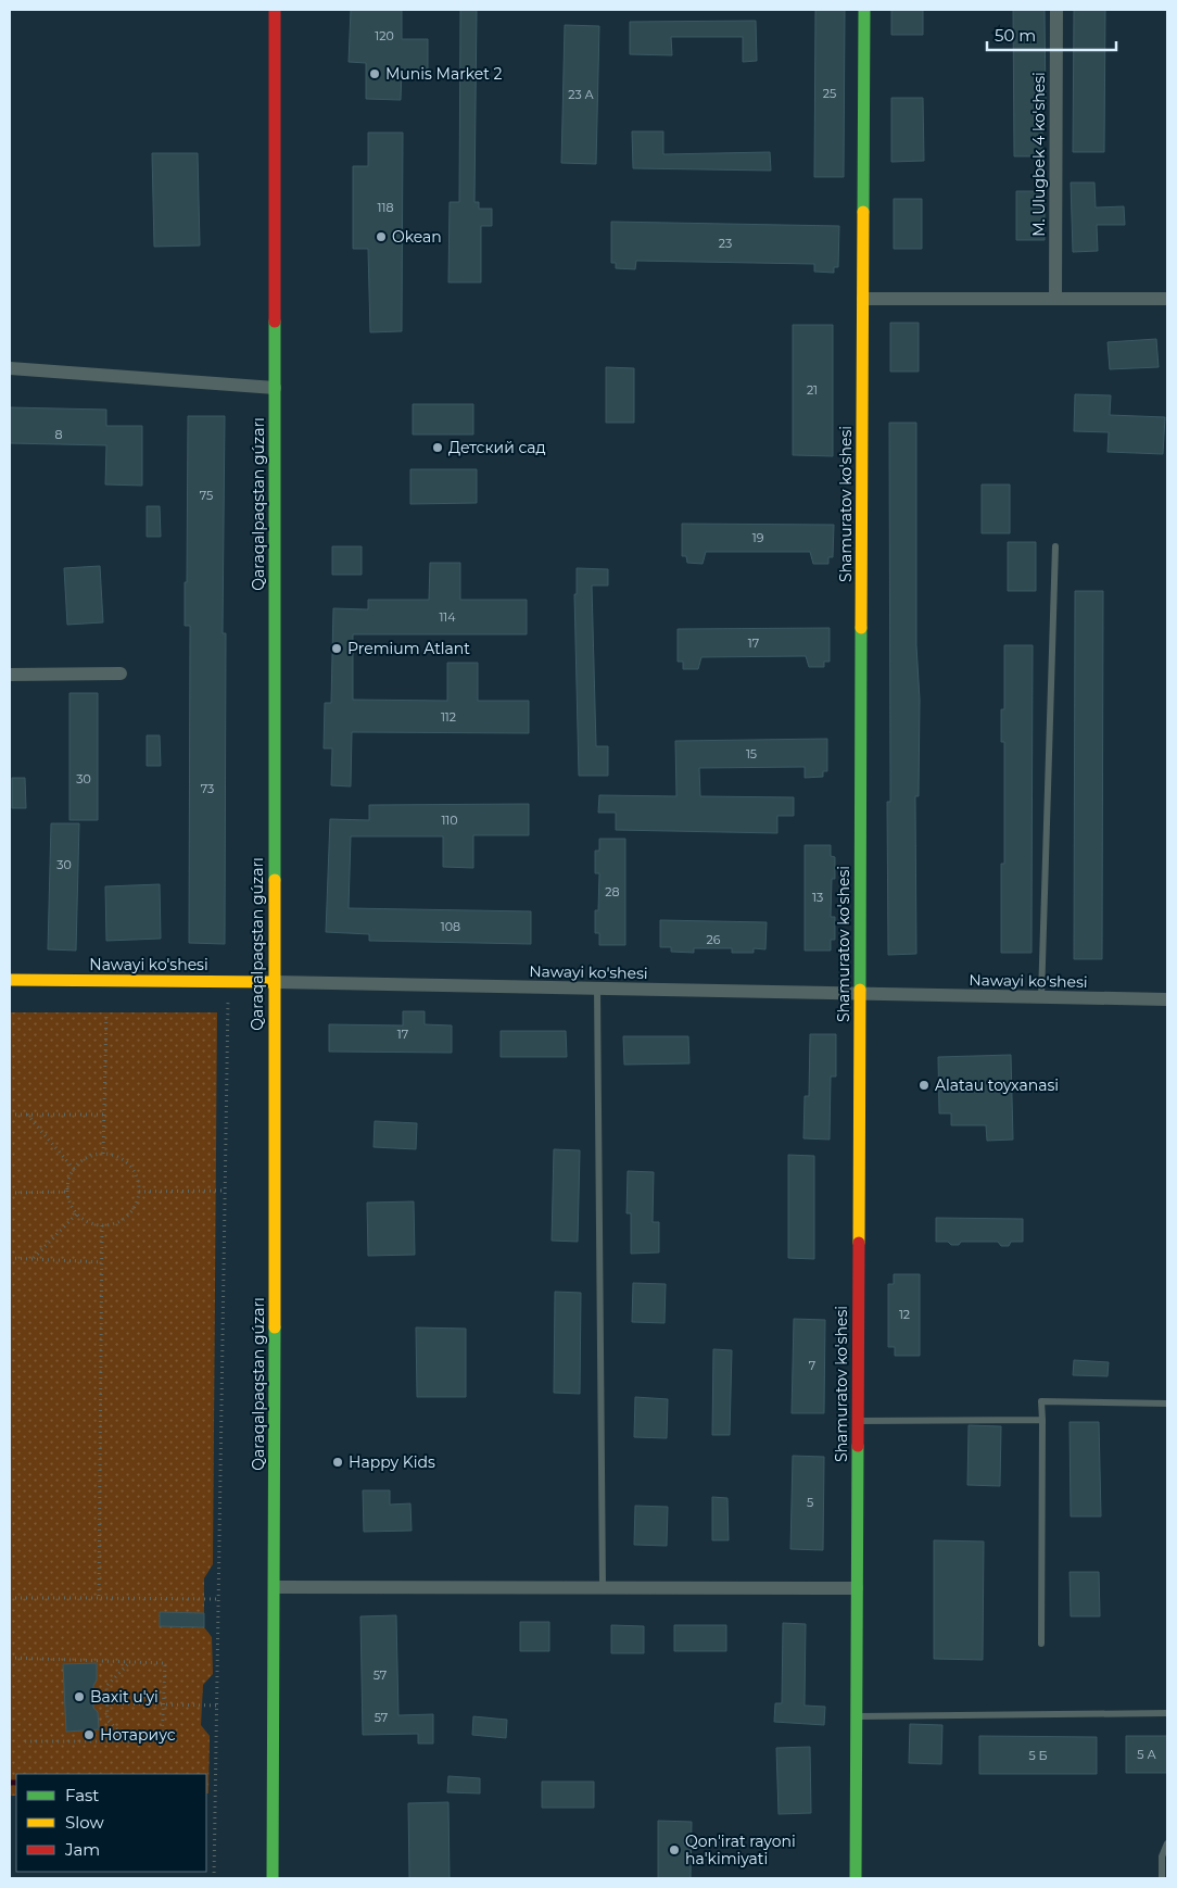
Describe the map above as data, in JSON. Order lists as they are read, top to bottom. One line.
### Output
{"streets":{"street":["M. Ulugbek 4 ko'shesi","Qaraqalpaqstan gúzarı","Shamuratov ko'shesi","Nawayi ko'shesi"]},"crossings":[["Qaraqalpaqstan gúzarı","Nawayi ko'shesi"],["Shamuratov ko'shesi","Nawayi ko'shesi"]],"places":["Munis Market 2","Okean","Детский сад","Premium Atlant","Alatau toyxanasi","Happy Kids","Baxit u'yi","Нотариус","Qon'irat rayoni ha'kimiyati"],"house_numbers":["120","25","23 А","118","23","21","8","75","19","114","17","112","15","30","73","110","30","28","13","108","26","17","12","7","5","57","57","5 А","5 Б"],"legend":["Fast","Slow","Jam"],"scale_bar":"50 m"}
